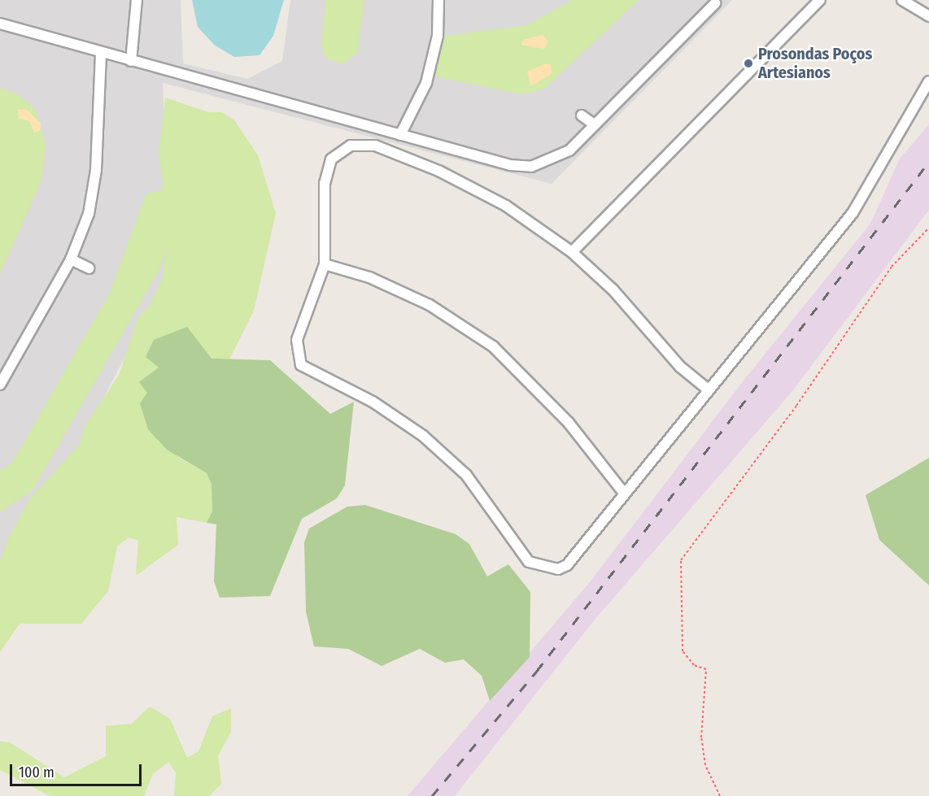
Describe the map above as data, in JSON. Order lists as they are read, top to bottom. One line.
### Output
{"places":["Prosondas Poços Artesianos"],"scale_bar":"100 m"}
